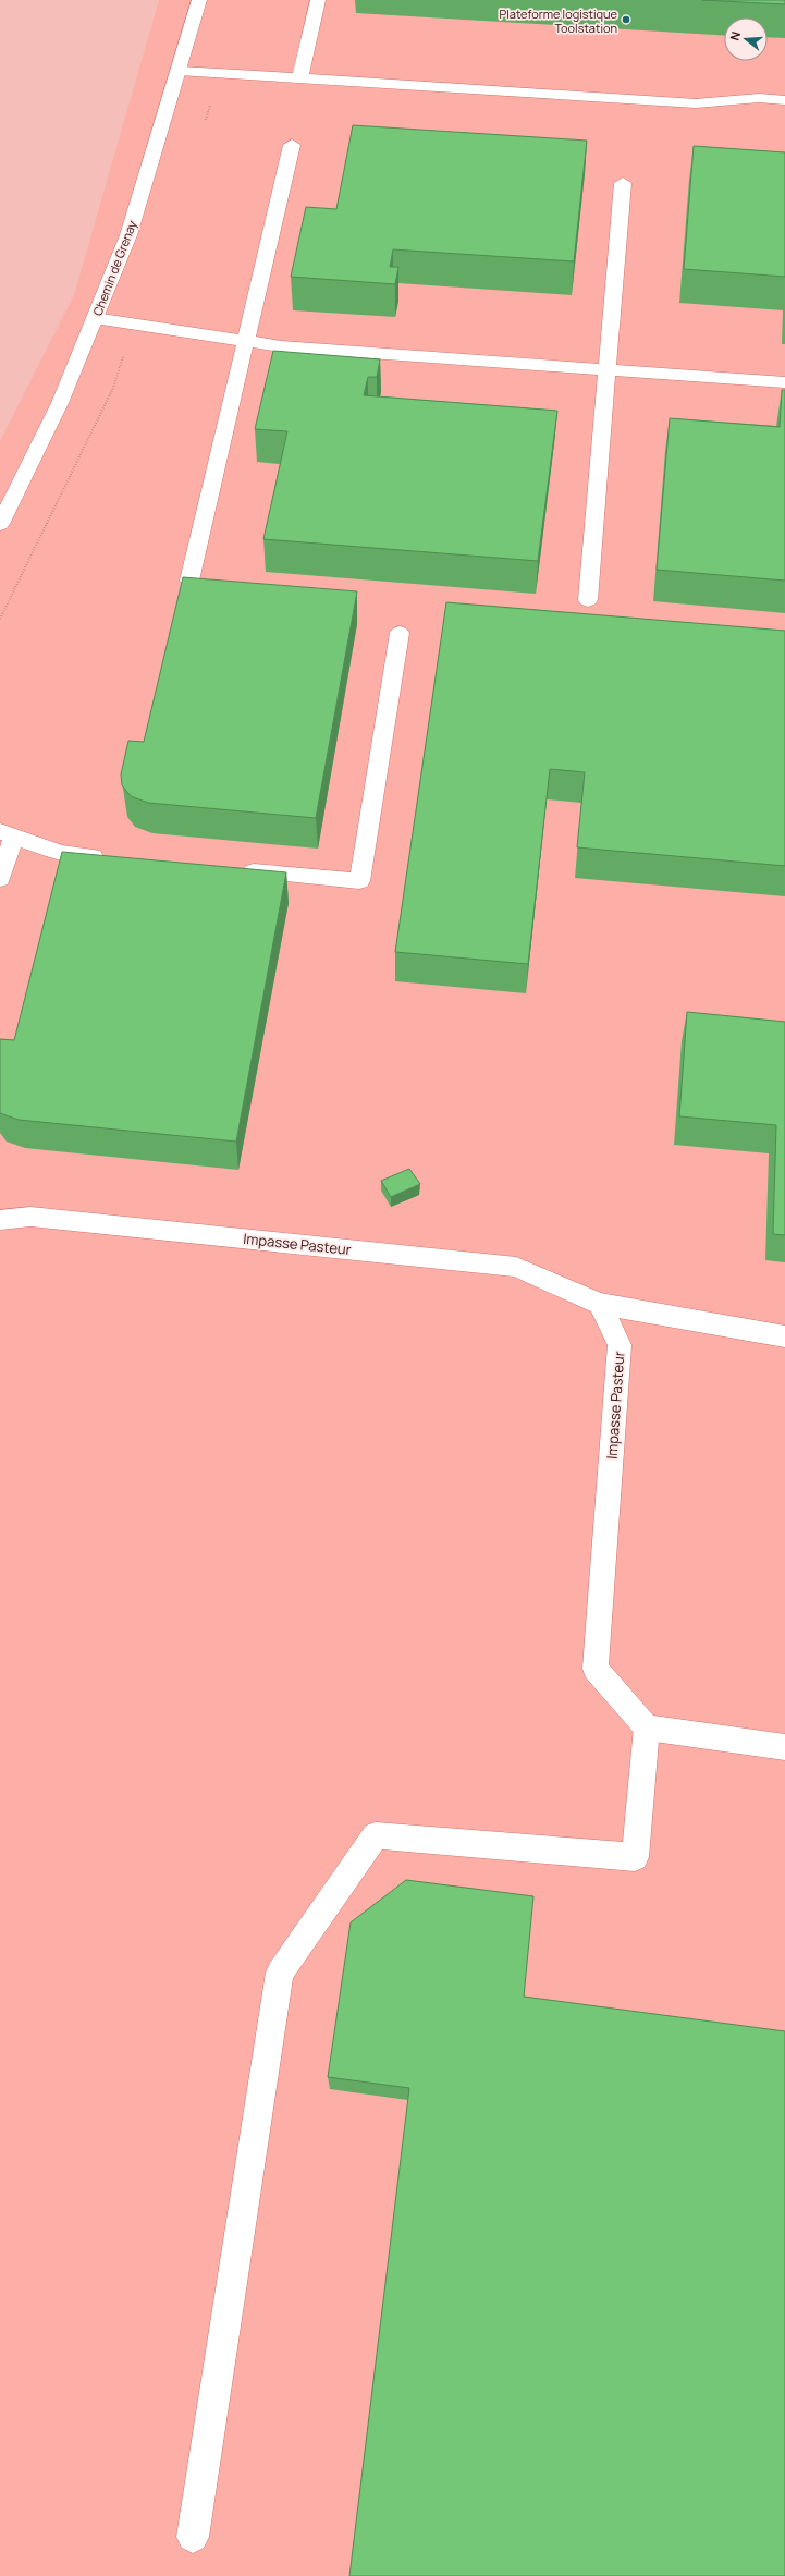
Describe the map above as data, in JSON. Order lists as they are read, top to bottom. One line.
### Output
{"streets":{"street":["Chemin de Grenay","Impasse Pasteur"]},"places":["Plateforme logistique Toolstation"],"north":"left"}
